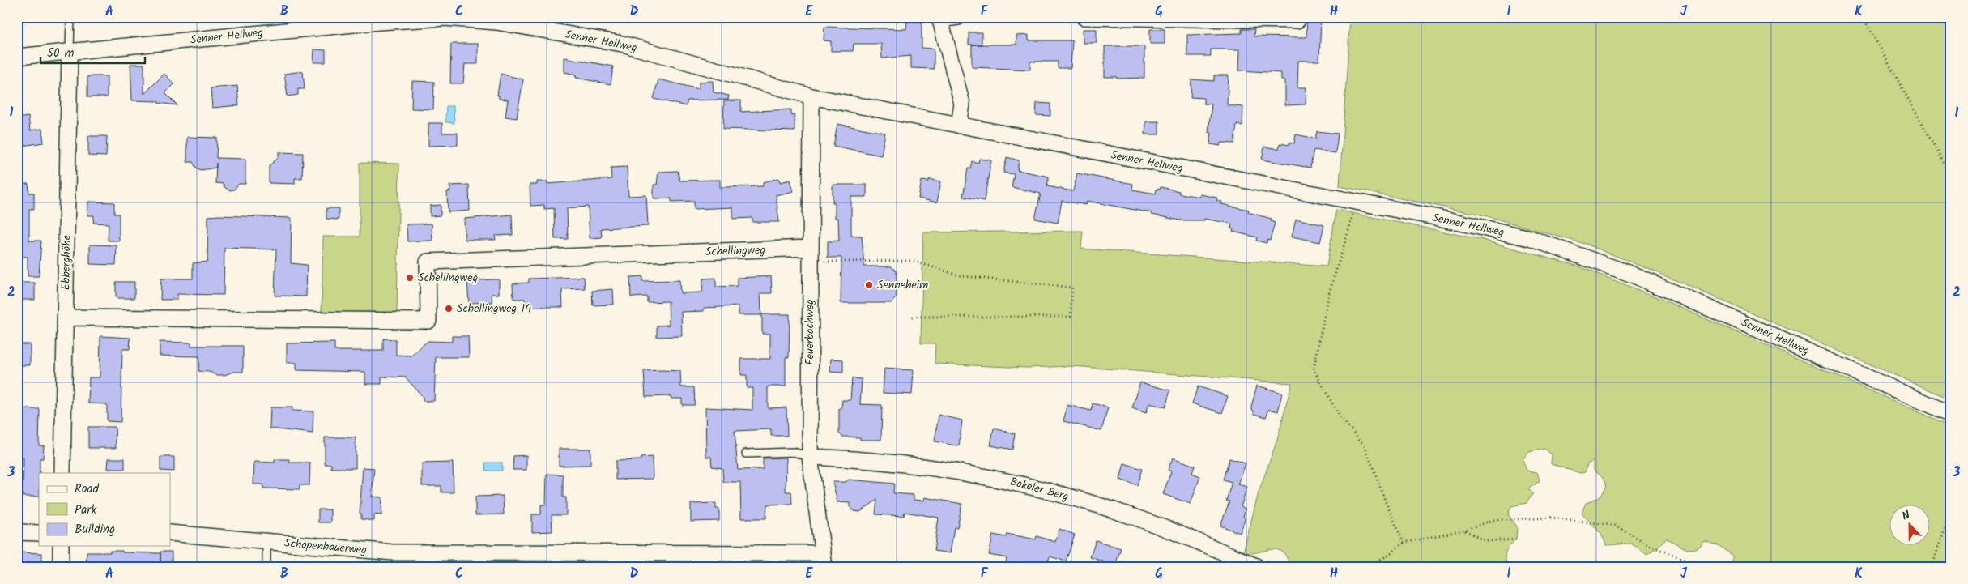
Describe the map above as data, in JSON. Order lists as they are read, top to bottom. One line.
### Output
{"streets":{"street":["Senner Hellweg","Schellingweg","Ebberghöhe","Feuerbachweg","Bokeler Berg","Schopenhauerweg"]},"crossings":[["Senner Hellweg","Ebberghöhe"],["Senner Hellweg","Feuerbachweg"],["Schellingweg","Ebberghöhe"],["Schellingweg","Feuerbachweg"],["Feuerbachweg","Bokeler Berg"],["Feuerbachweg","Schopenhauerweg"]],"places":["Schellingweg","Senneheim","Schellingweg 14"],"legend":["Road","Park","Building"],"scale_bar":"50 m","north":"top","grid":{"columns":["A","B","C","D","E","F","G","H","I","J","K"],"rows":["1","2","3"]}}
